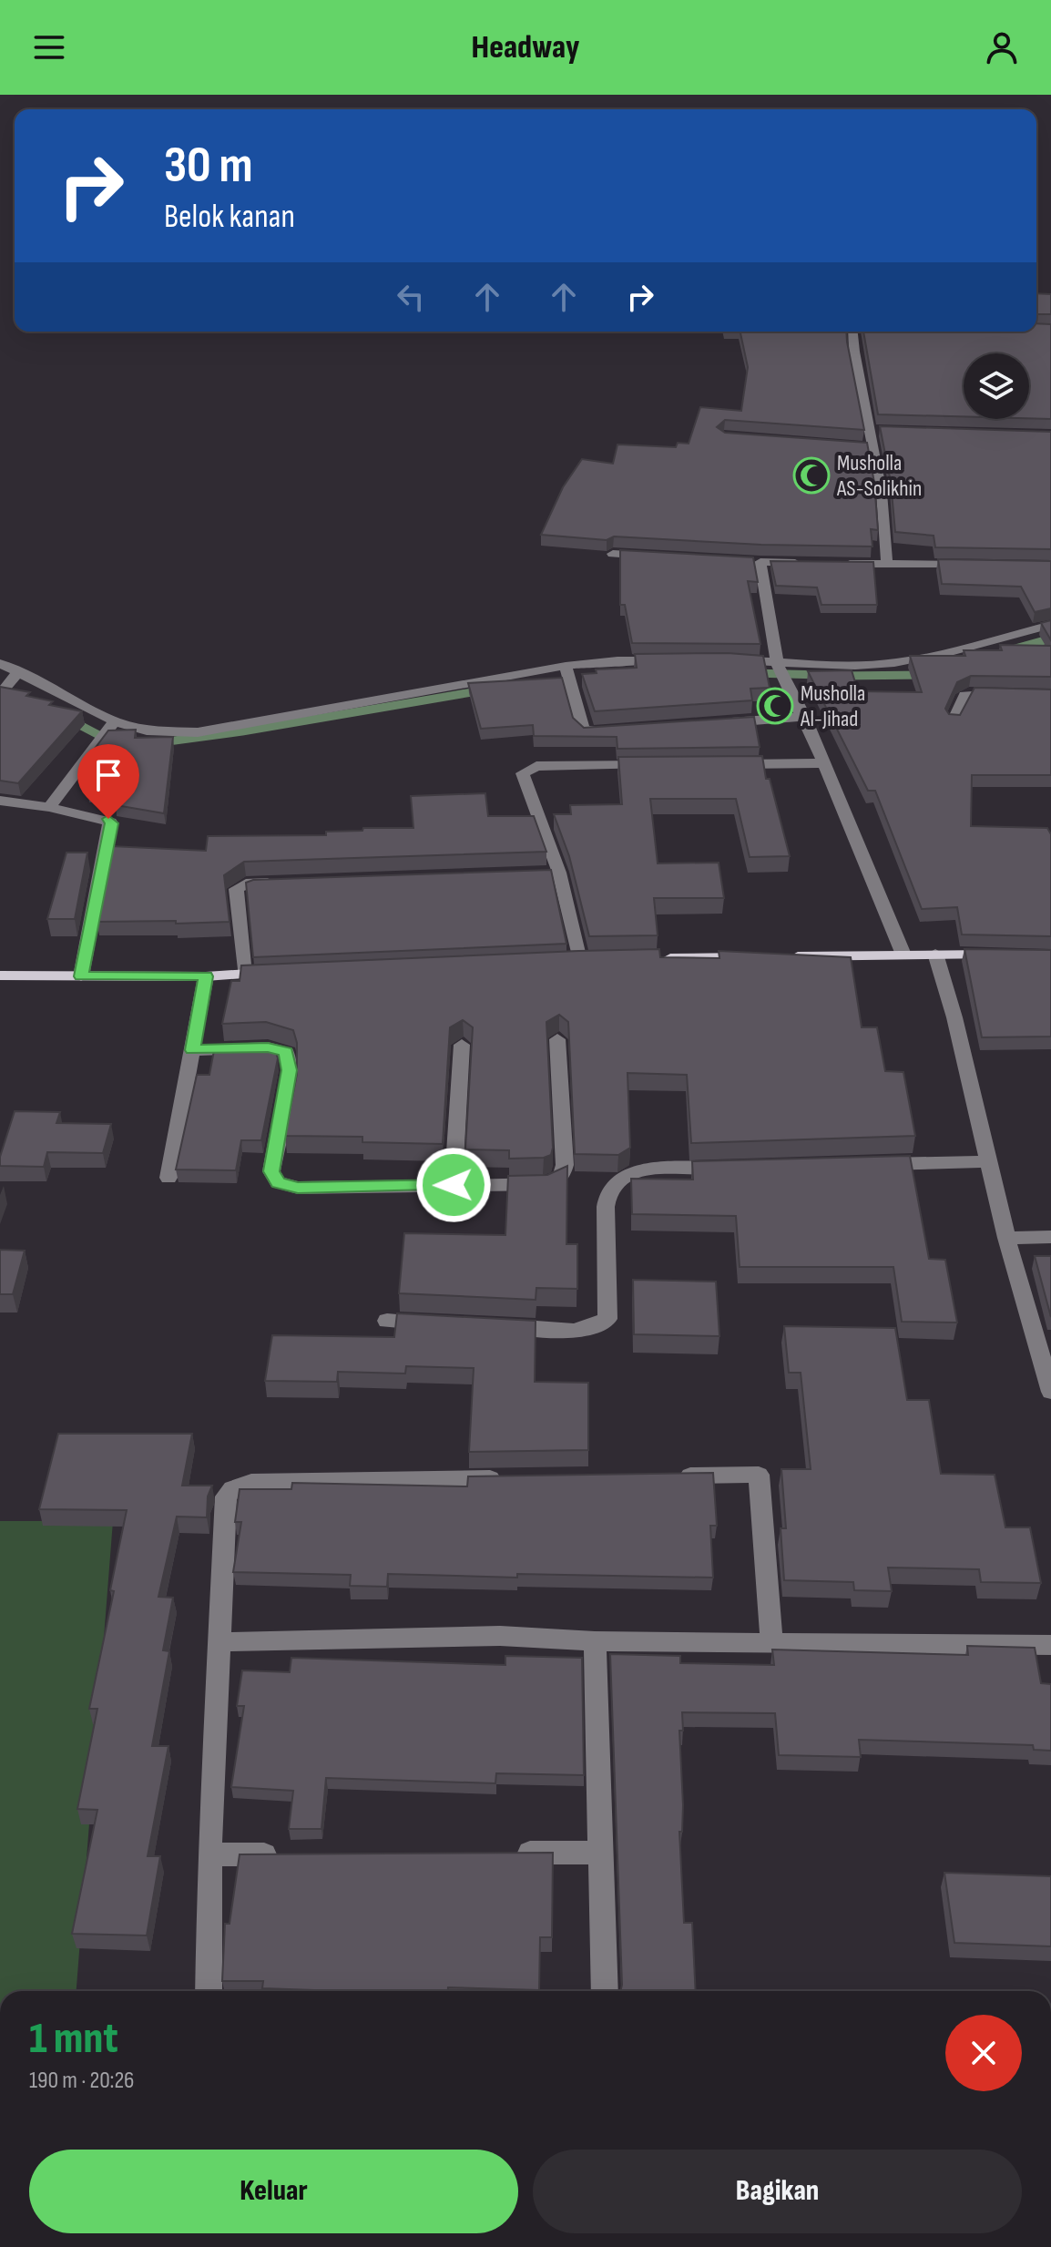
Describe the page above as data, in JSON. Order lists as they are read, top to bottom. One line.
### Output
{"places":{"mosque":["Musholla AS-Solikhin","Musholla Al-Jihad"]},"page":{"header":"Headway","turn":["30 m","Belok kanan"],"heading":["1 mnt","190 m · 20:26"],"buttons":["Keluar","Bagikan"]}}
